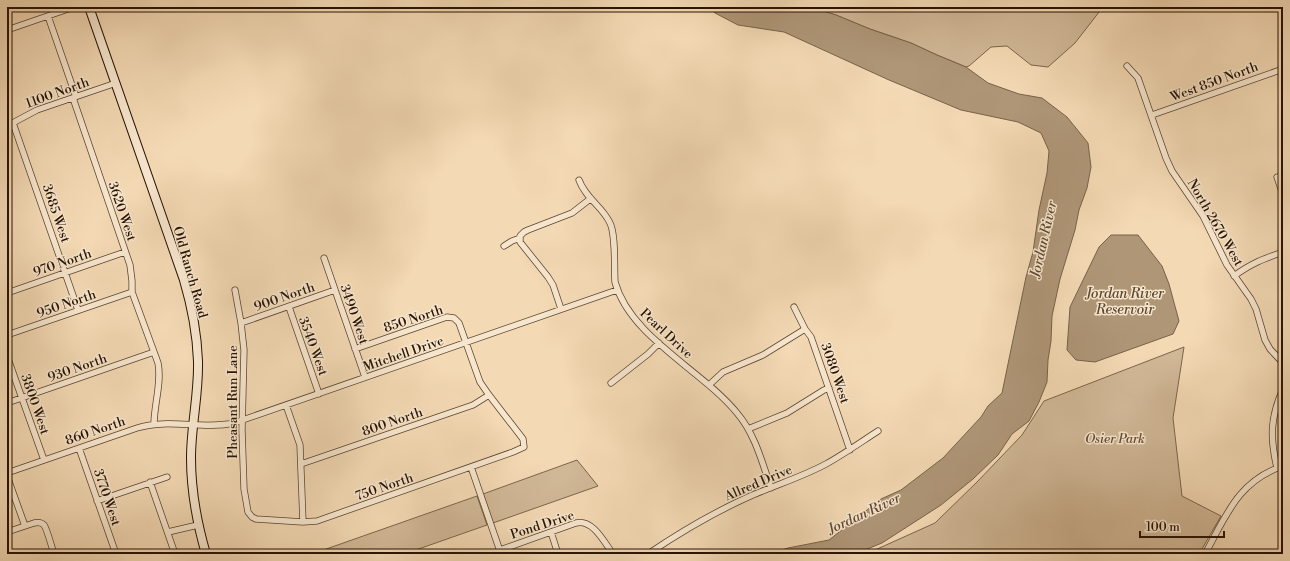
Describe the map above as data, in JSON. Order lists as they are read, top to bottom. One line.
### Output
{"streets":{"street":["West 850 North","1100 North","3620 West","3685 West","North 2670 West","970 North","Old Ranch Road","900 North","950 North","3490 West","850 North","Pearl Drive","3540 West","Mitchell Drive","930 North","3080 West","Pheasant Run Lane","3800 West","800 North","860 North","Allred Drive","750 North","3770 West","Pond Drive"]},"crossings":[["West 850 North","North 2670 West"],["1100 North","3620 West"],["1100 North","3685 West"],["1100 North","Old Ranch Road"],["3620 West","970 North"],["3620 West","950 North"],["3620 West","930 North"],["3620 West","860 North"],["3685 West","970 North"],["3685 West","950 North"],["Old Ranch Road","Mitchell Drive"],["Old Ranch Road","860 North"],["900 North","3490 West"],["900 North","3540 West"],["900 North","Pheasant Run Lane"],["3490 West","850 North"],["3490 West","Mitchell Drive"],["850 North","Mitchell Drive"],["Pearl Drive","Mitchell Drive"],["Pearl Drive","Allred Drive"],["3540 West","Mitchell Drive"],["Mitchell Drive","Pheasant Run Lane"],["Mitchell Drive","860 North"],["930 North","3800 West"],["3080 West","Allred Drive"],["Pheasant Run Lane","750 North"],["3800 West","860 North"],["800 North","750 North"],["860 North","3770 West"]],"water":["Jordan River","Jordan River Reservoir"],"parks":["Osier Park"],"scale_bar":"100 m"}
